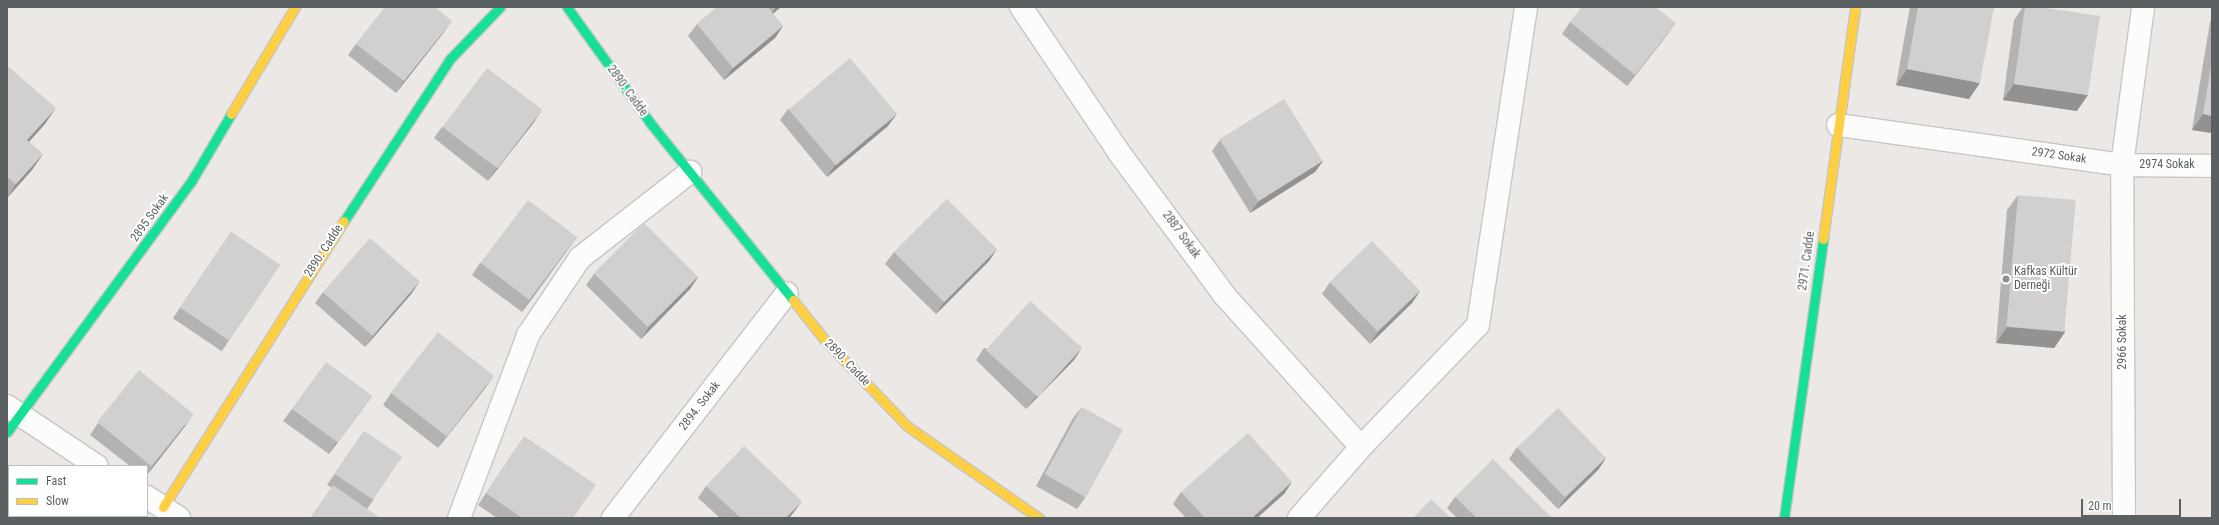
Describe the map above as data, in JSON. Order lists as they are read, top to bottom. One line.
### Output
{"streets":{"street":["2890. Cadde","2972 Sokak","2974 Sokak","2895 Sokak","2887 Sokak","2971. Cadde","2966 Sokak","2894. Sokak"]},"crossings":[["2890. Cadde","2894. Sokak"],["2972 Sokak","2974 Sokak"],["2972 Sokak","2971. Cadde"],["2972 Sokak","2966 Sokak"],["2974 Sokak","2966 Sokak"]],"places":["Kafkas Kültür Derneği"],"legend":["Fast","Slow"],"scale_bar":"20 m"}
